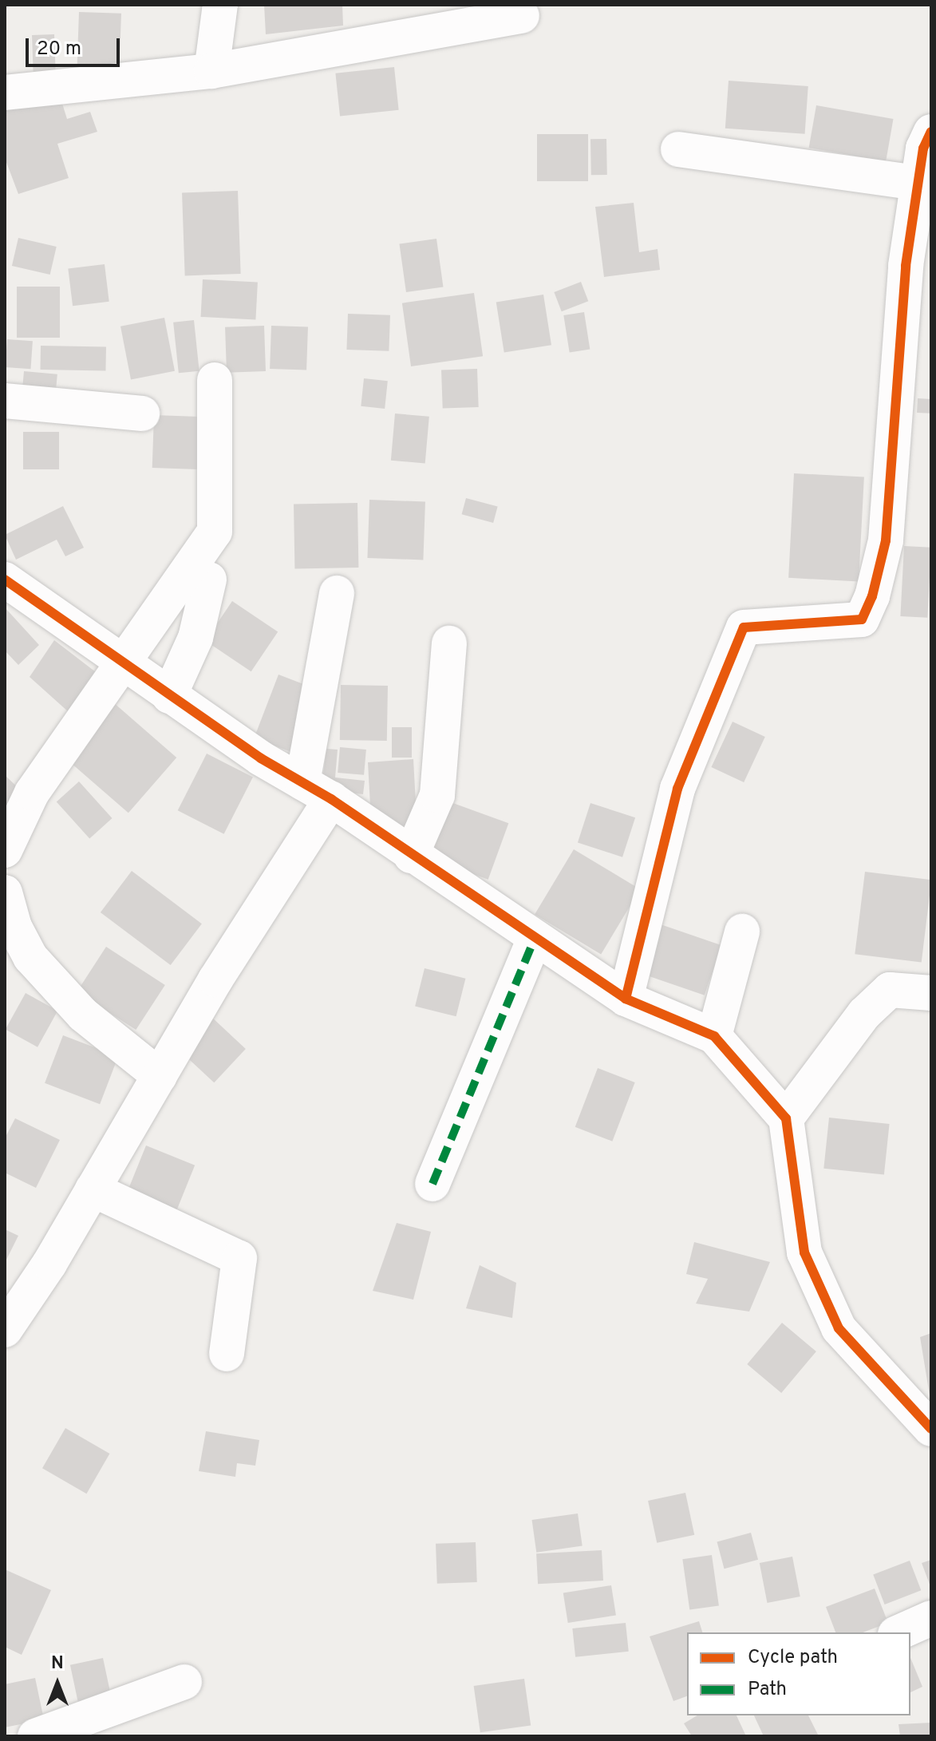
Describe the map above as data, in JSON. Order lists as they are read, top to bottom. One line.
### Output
{"legend":["Cycle path","Path"],"scale_bar":"20 m","north":"top"}
